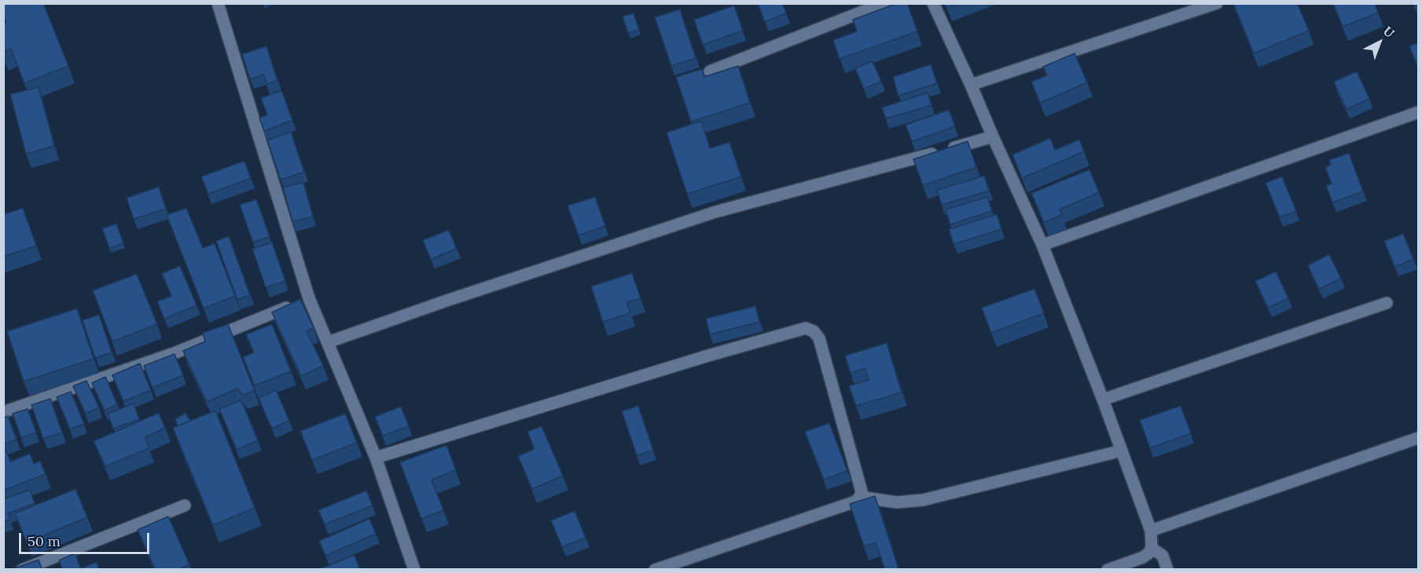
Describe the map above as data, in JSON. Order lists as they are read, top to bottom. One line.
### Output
{"scale_bar":"50 m","north":"top right"}
